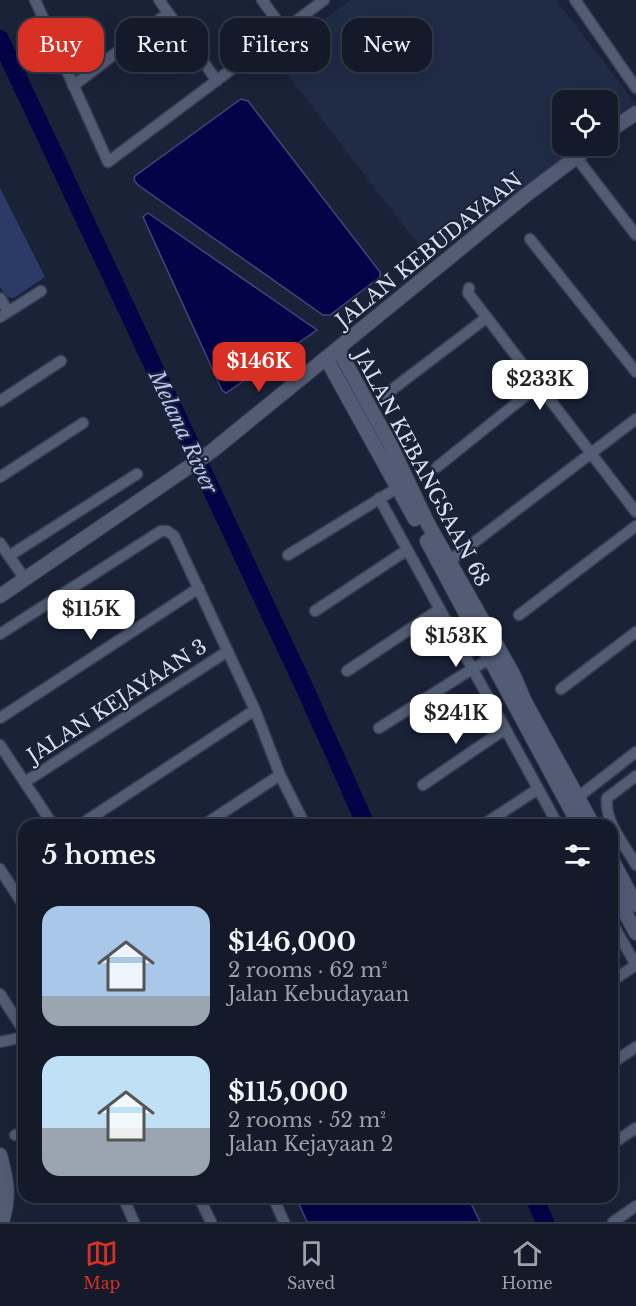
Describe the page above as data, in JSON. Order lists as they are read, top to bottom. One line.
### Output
{"streets":{"street":["JALAN KEBUDAYAAN","JALAN KEBANGSAAN 68","JALAN KEJAYAAN 3"]},"crossings":[["JALAN KEBUDAYAAN","JALAN KEBANGSAAN 68"]],"water":["Melana River"],"page":{"chip":["Buy","Rent","Filters","New"],"price":["$146K","$233K","$115K","$153K","$241K"],"heading":"5 homes","list":[{"name":"$146,000","note":"2 rooms · 62 m² · Jalan Kebudayaan"},{"name":"$115,000","note":"2 rooms · 52 m² · Jalan Kejayaan 2"}],"tabs":["Map","Saved","Home"]}}
